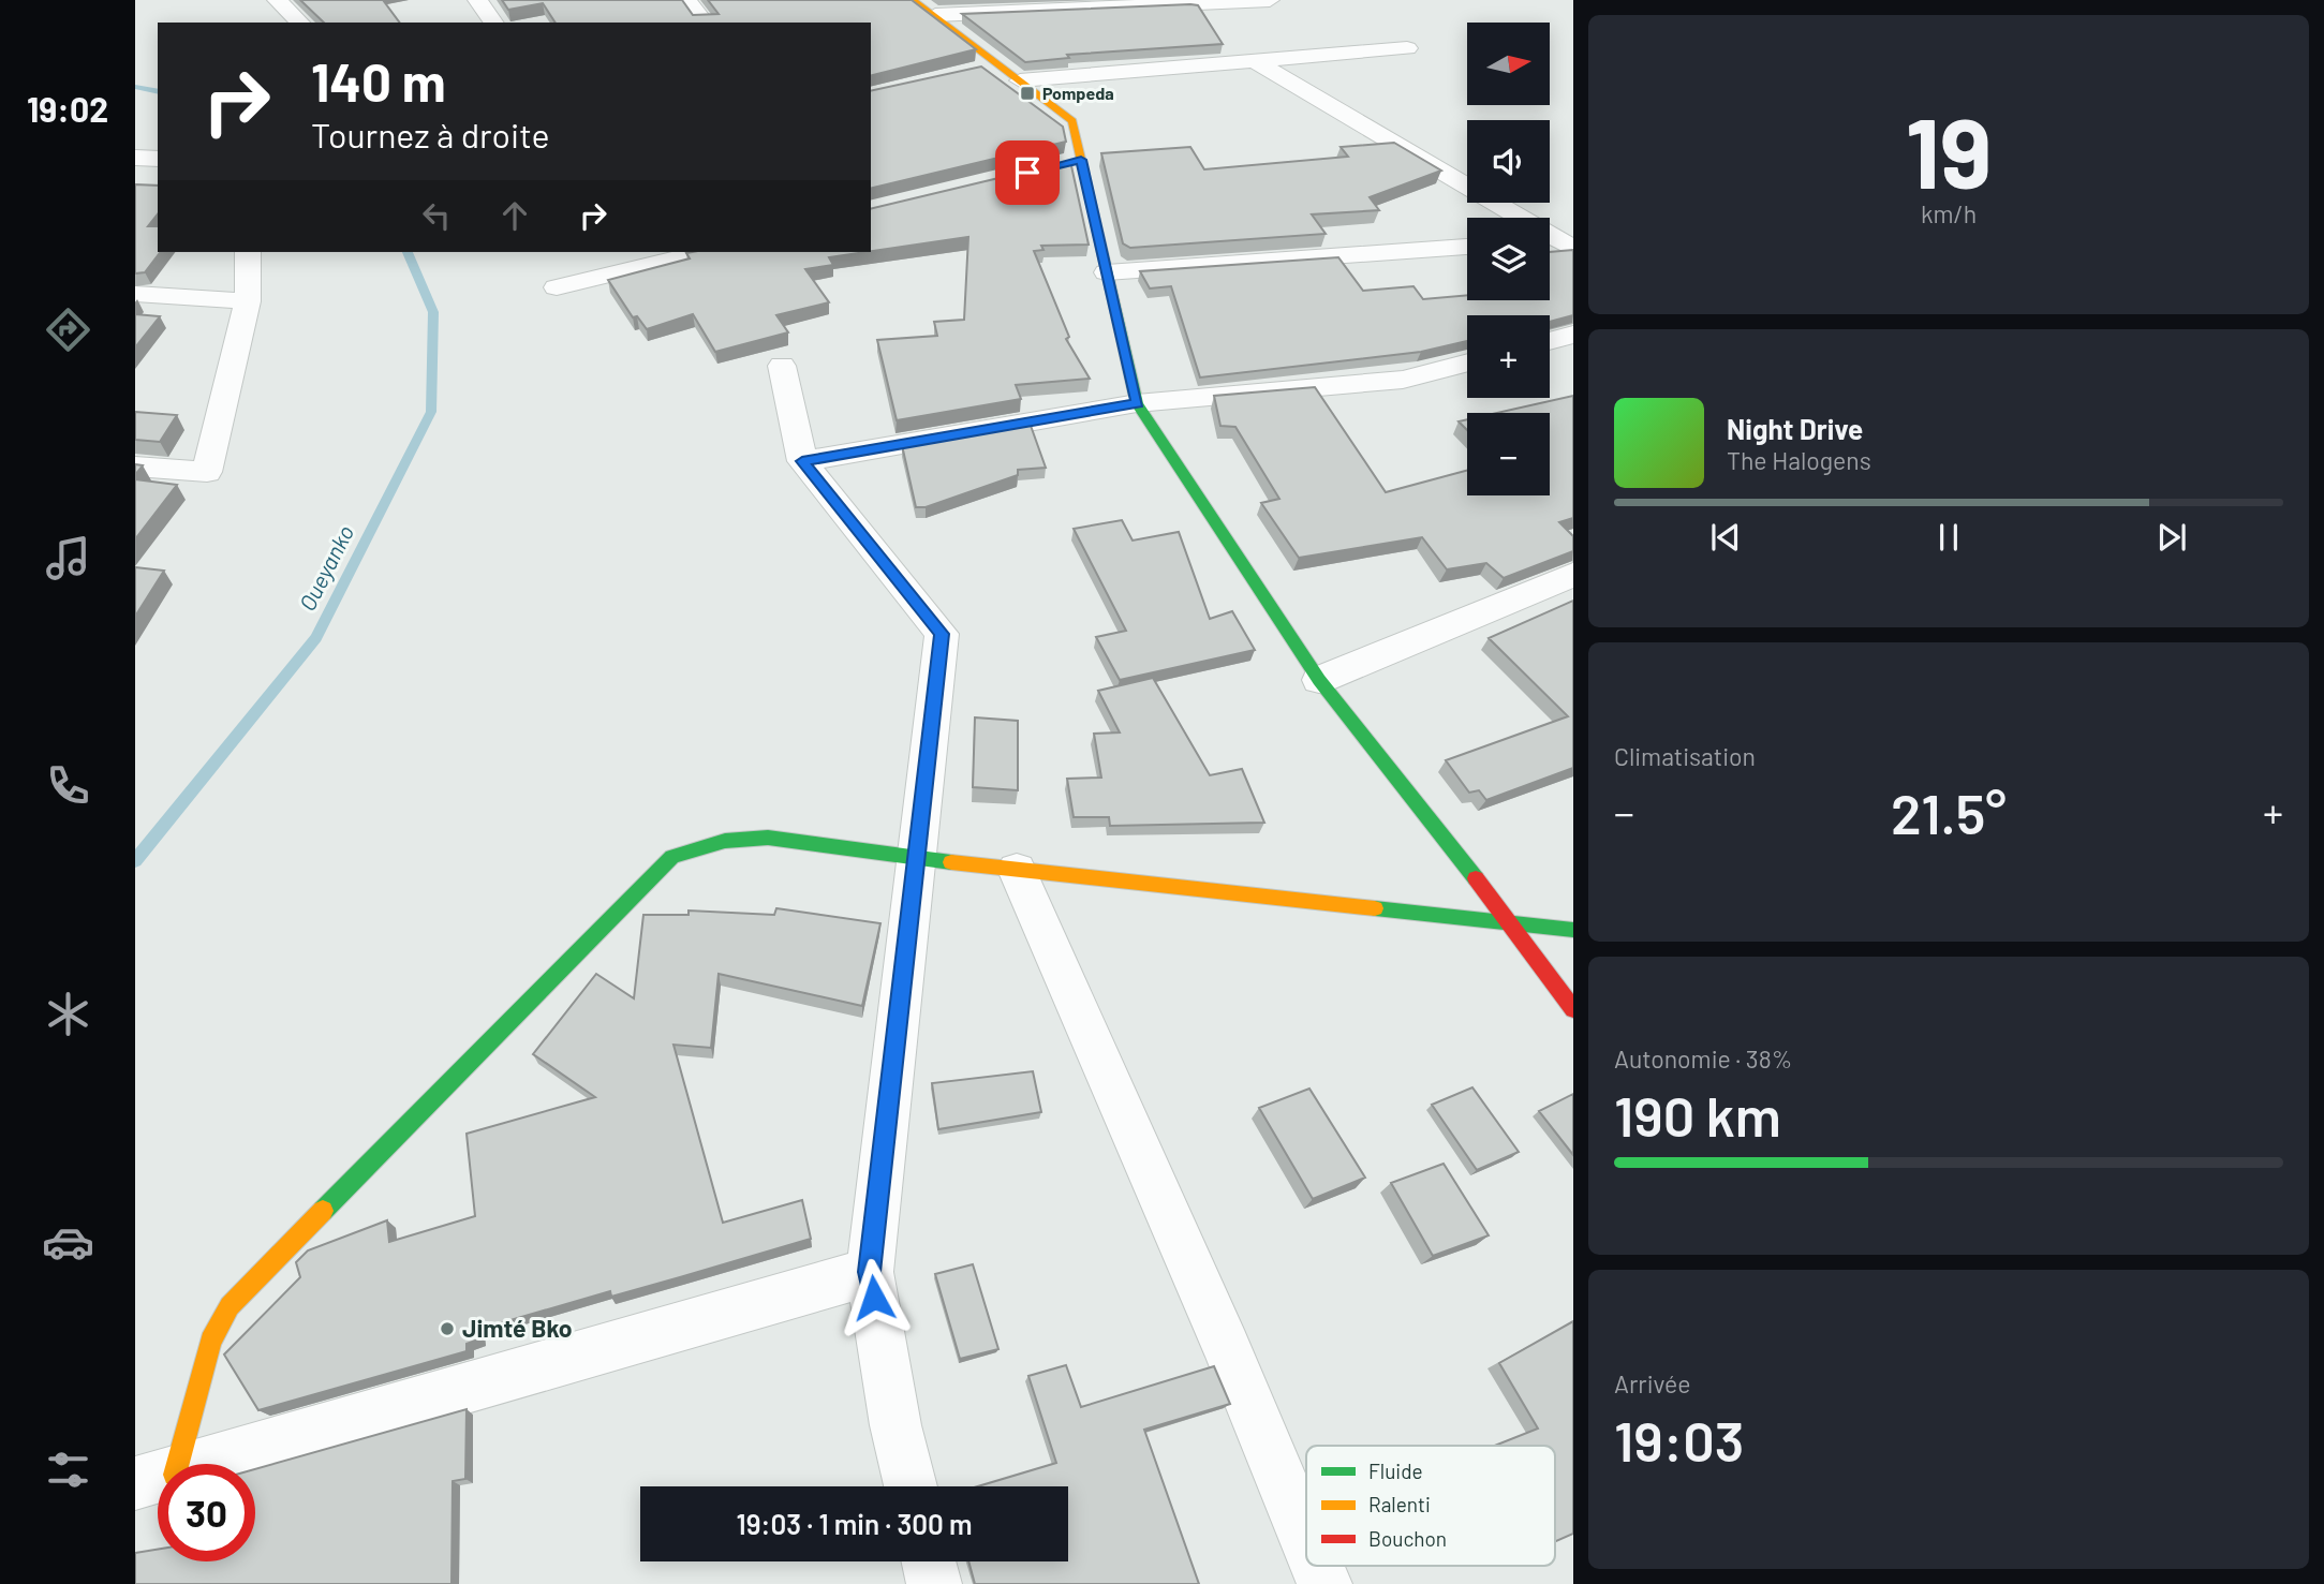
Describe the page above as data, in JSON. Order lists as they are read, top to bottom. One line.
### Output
{"water":["Oueyanko"],"places":{"transit":["Pompeda"],"other":["Jimté Bko"]},"legend":["Fluide","Ralenti","Bouchon"],"north":"right","page":{"tabs":"19:02","tile":[["19","km/h"],"Climatisation",["Autonomie · 38%","190 km"],["Arrivée","19:03"]],"map_buttons":["+","−"],"turn":["140 m","Tournez à droite"],"song":["Night Drive","The Halogens"],"heat":["−","21.5°","+"],"limit":"30","trip":"19:03 · 1 min · 300 m"}}
